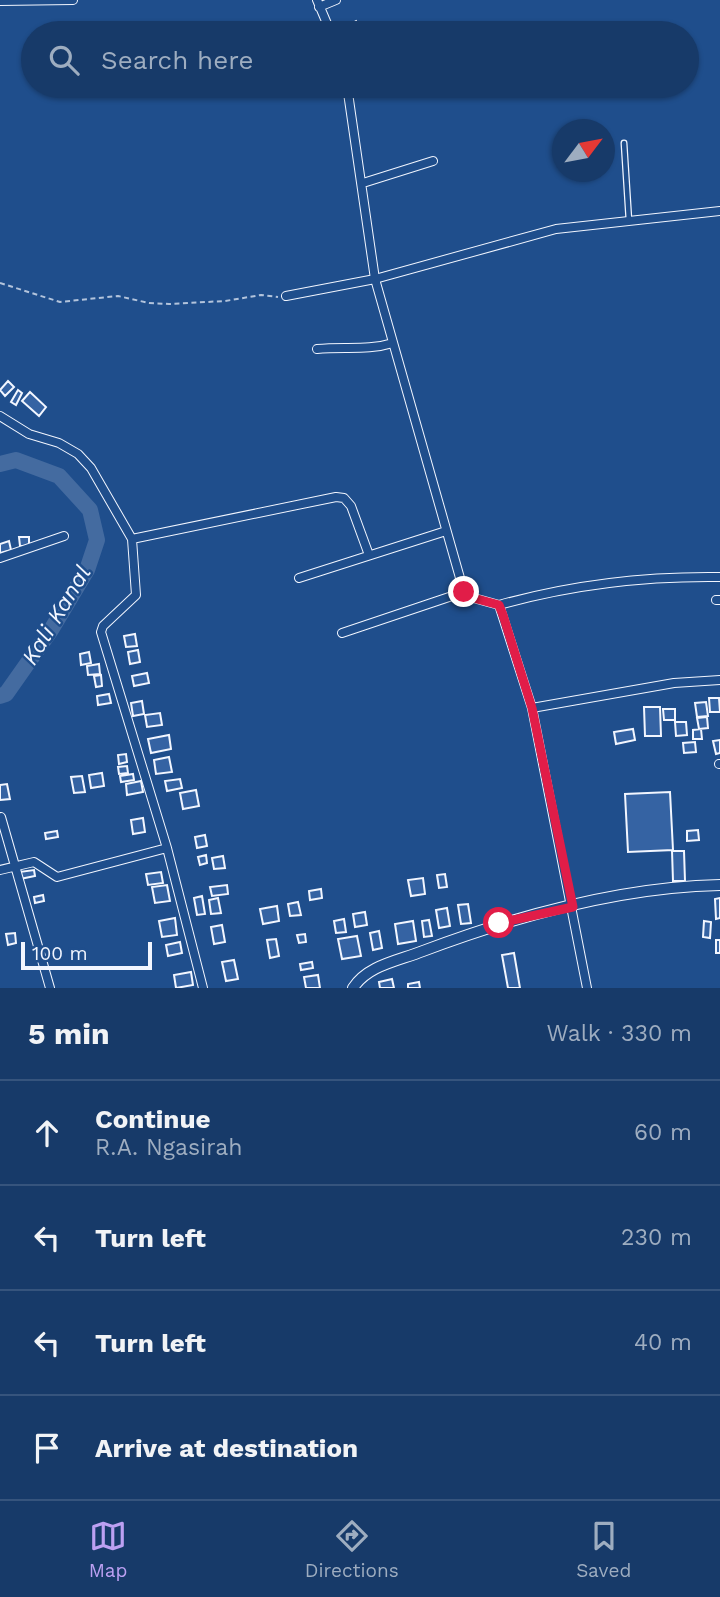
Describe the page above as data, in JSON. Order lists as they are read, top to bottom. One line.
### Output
{"water":["Kali Kanal"],"scale_bar":"100 m","north":"top right","page":{"search":"Search here","scale":"100 m","heading":["5 min","Walk · 330 m"],"list":[["Continue","R.A. Ngasirah","60 m"],["Turn left","230 m"],["Turn left","40 m"],"Arrive at destination"],"nav":["Map","Directions","Saved"]}}
